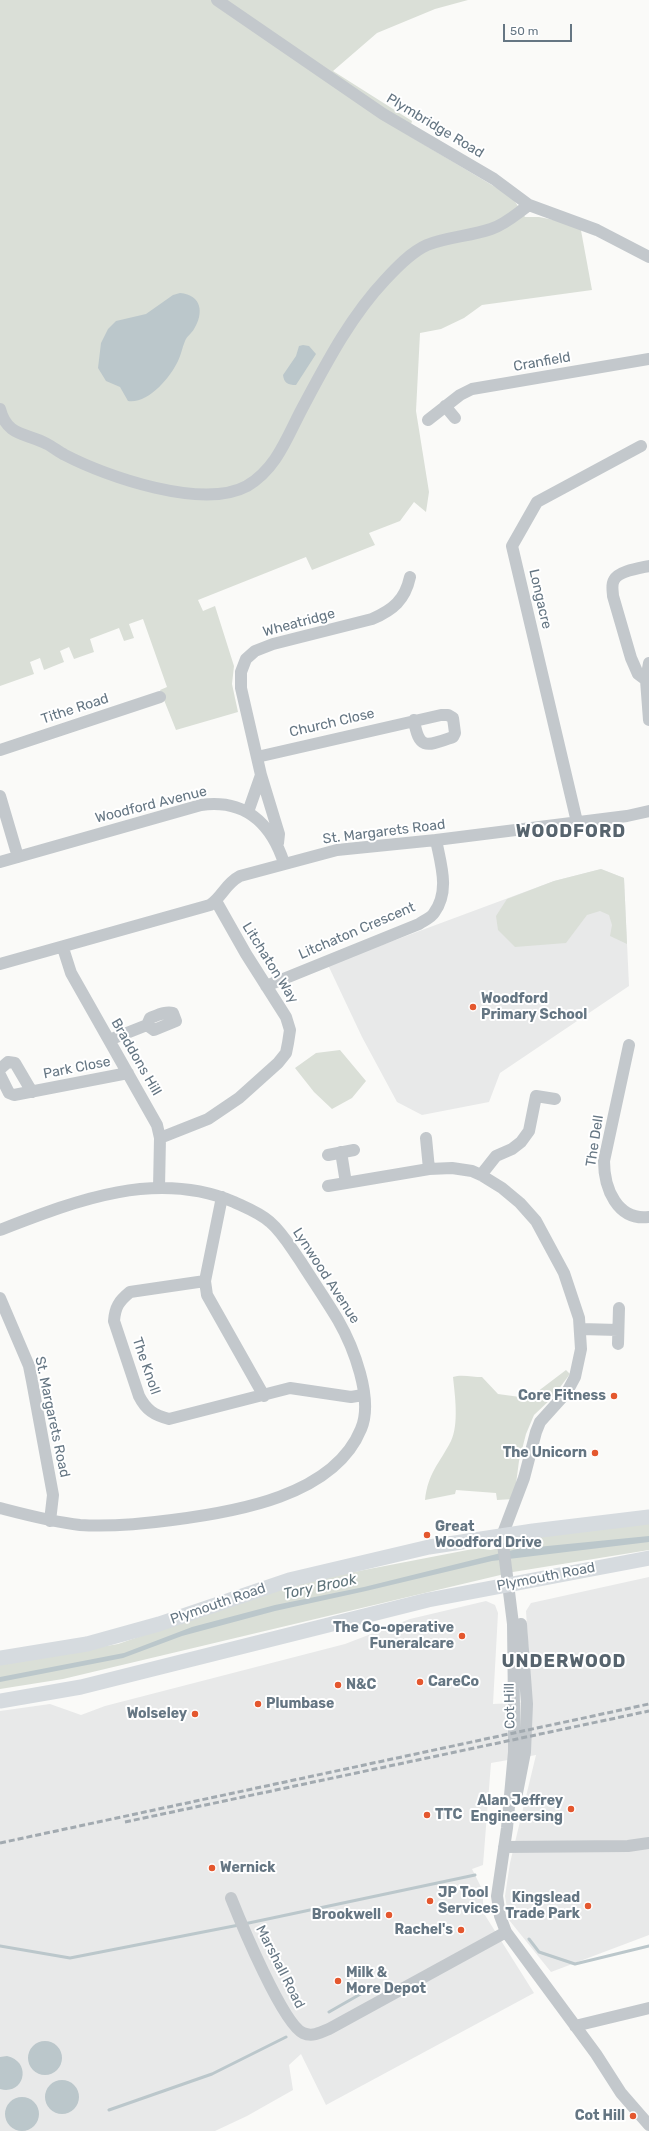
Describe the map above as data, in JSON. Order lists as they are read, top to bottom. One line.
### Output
{"streets":{"main road":["Plymouth Road"],"street":["Plymbridge Road","Cranfield","Longacre","Wheatridge","Tithe Road","Church Close","Woodford Avenue","St. Margarets Road","Litchaton Crescent","Litchaton Way","Braddons Hill","Park Close","The Dell","Lynwood Avenue","The Knoll","Cot Hill","Marshall Road"]},"crossings":[["Longacre","St. Margarets Road"],["Wheatridge","Church Close"],["Wheatridge","Woodford Avenue"],["Woodford Avenue","St. Margarets Road"],["St. Margarets Road","Litchaton Crescent"],["St. Margarets Road","Litchaton Way"],["St. Margarets Road","Lynwood Avenue"],["Litchaton Crescent","Litchaton Way"],["Litchaton Way","Braddons Hill"],["Braddons Hill","Park Close"],["Braddons Hill","Lynwood Avenue"],["Lynwood Avenue","The Knoll"],["Plymouth Road","Cot Hill"],["Cot Hill","Marshall Road"]],"districts":["WOODFORD","UNDERWOOD"],"water":["Tory Brook"],"places":["Woodford Primary School","Core Fitness","The Unicorn","Great Woodford Drive","The Co-operative Funeralcare","CareCo","N&C","Plumbase","Wolseley","Alan Jeffrey Engineersing","TTC","Wernick","JP Tool Services","Kingslead Trade Park","Brookwell","Rachel's","Milk & More Depot","Cot Hill"],"scale_bar":"50 m"}
